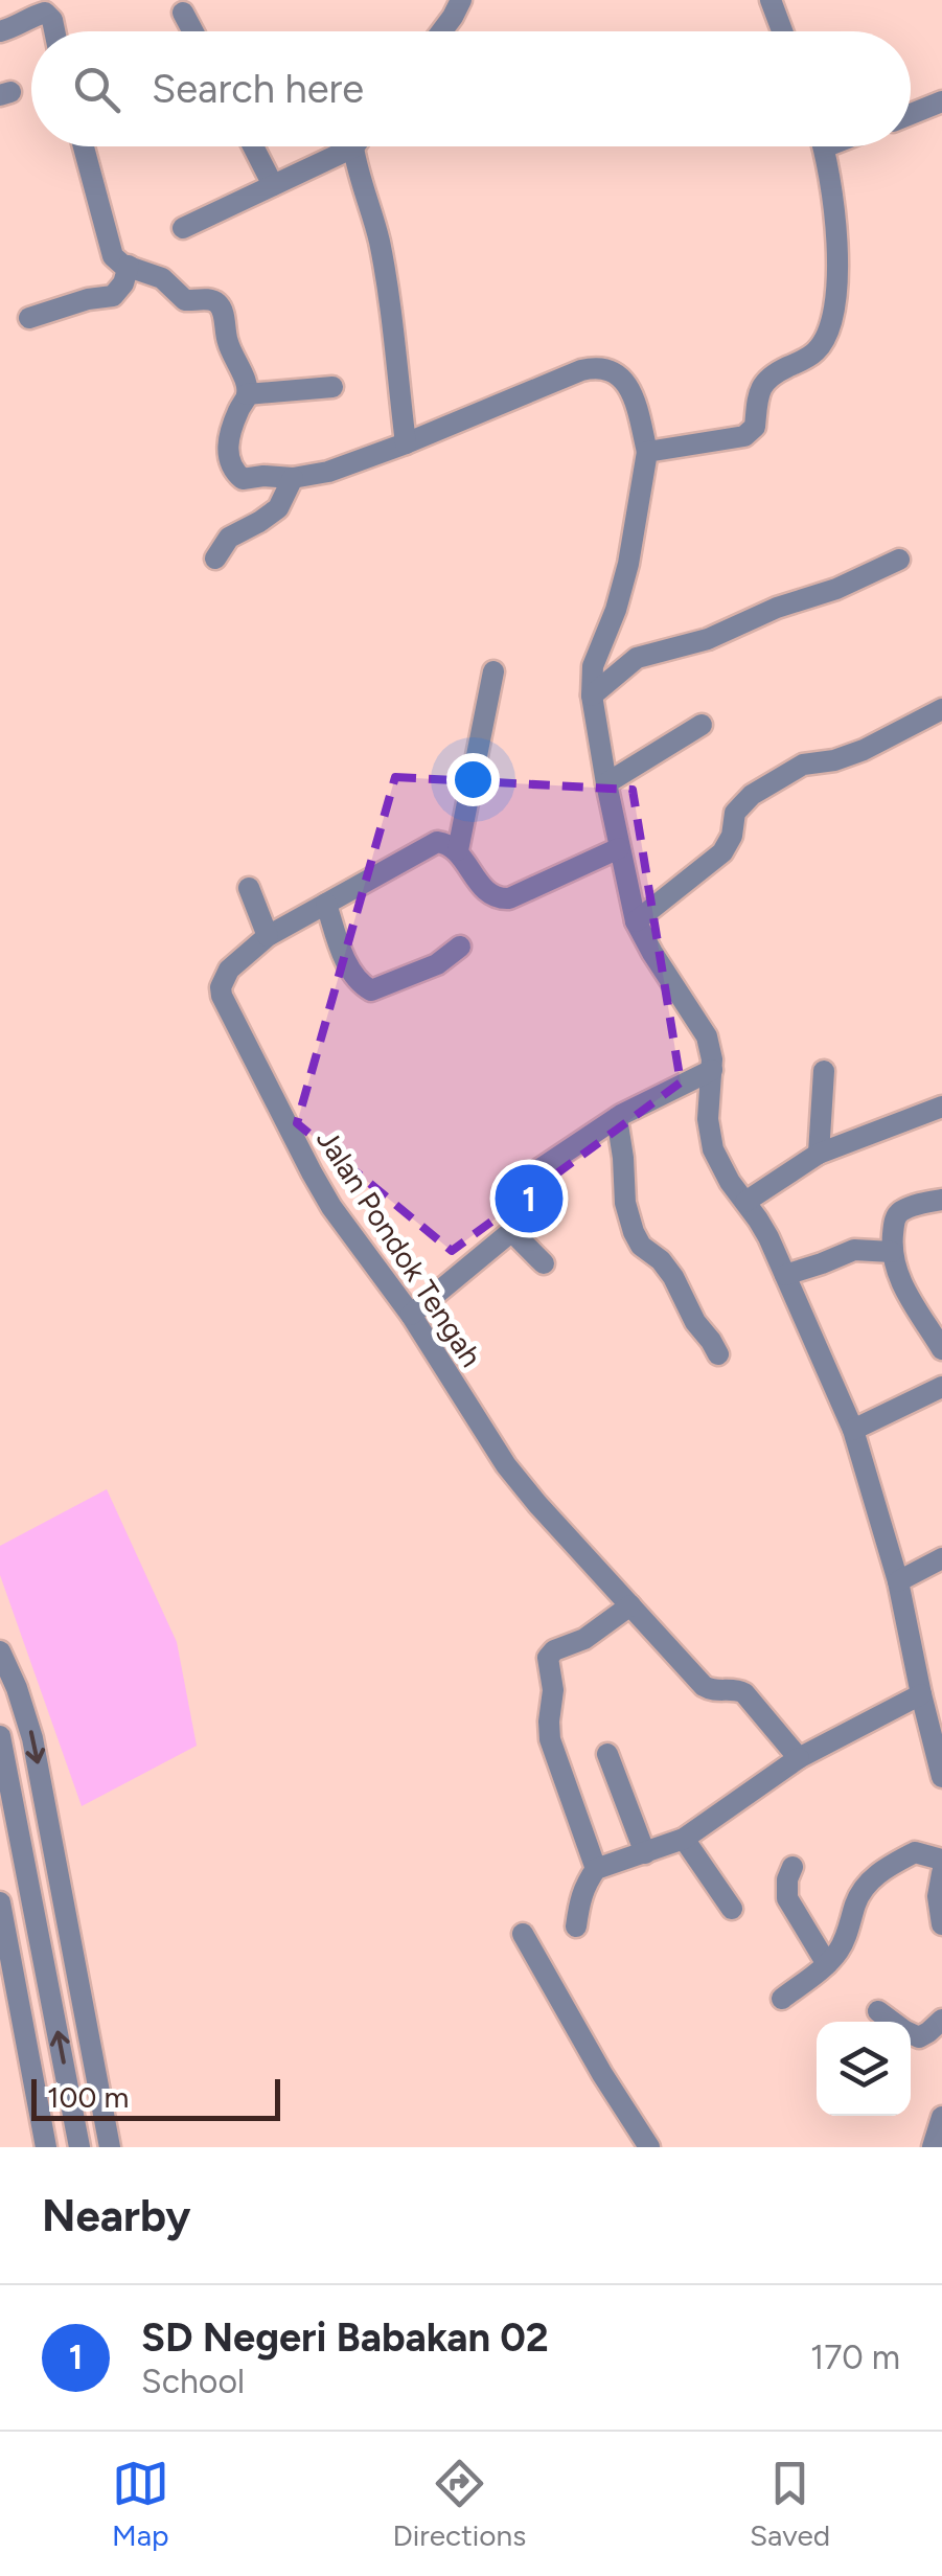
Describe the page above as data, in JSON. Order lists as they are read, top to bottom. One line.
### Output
{"streets":{"street":["Jalan Pondok Tengah"]},"scale_bar":"100 m","page":{"search":"Search here","pins":"1","scale":"100 m","heading":"Nearby","list":[{"mark":"1","name":"SD Negeri Babakan 02","note":"School","value":"170 m"}],"nav":["Map","Directions","Saved"]}}
